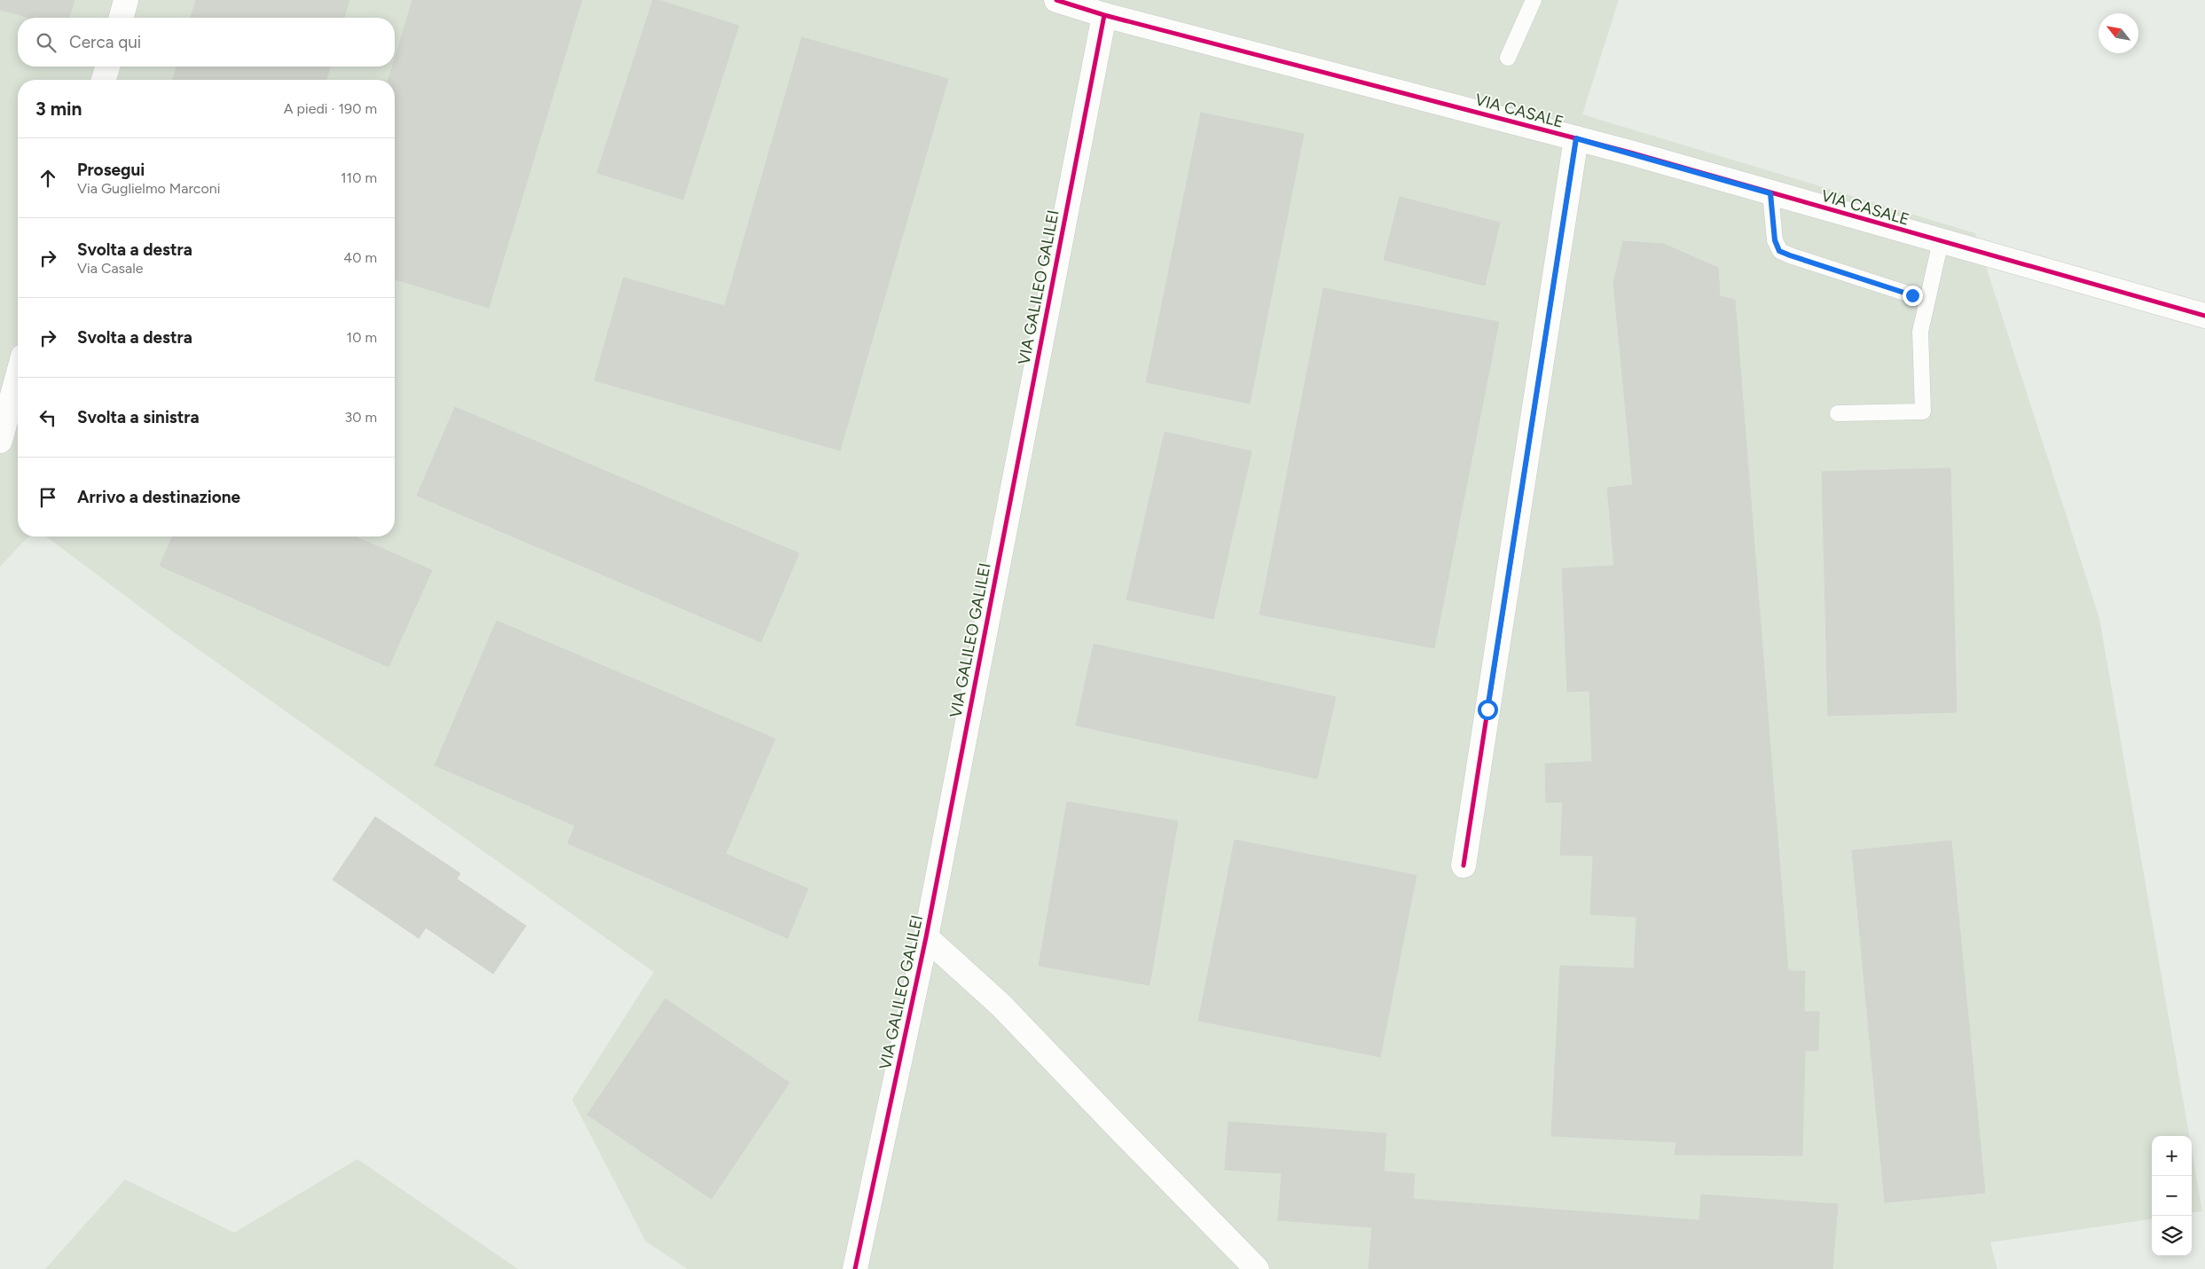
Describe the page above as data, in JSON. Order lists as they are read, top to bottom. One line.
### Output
{"streets":{"street":["VIA CASALE","VIA GALILEO GALILEI"]},"crossings":[["VIA CASALE","VIA GALILEO GALILEI"]],"north":"top left","page":{"search":"Cerca qui","heading":["3 min","A piedi · 190 m"],"list":[["Prosegui","Via Guglielmo Marconi","110 m"],["Svolta a destra","Via Casale","40 m"],["Svolta a destra","10 m"],["Svolta a sinistra","30 m"],"Arrivo a destinazione"],"map_buttons":["+","−"]}}
